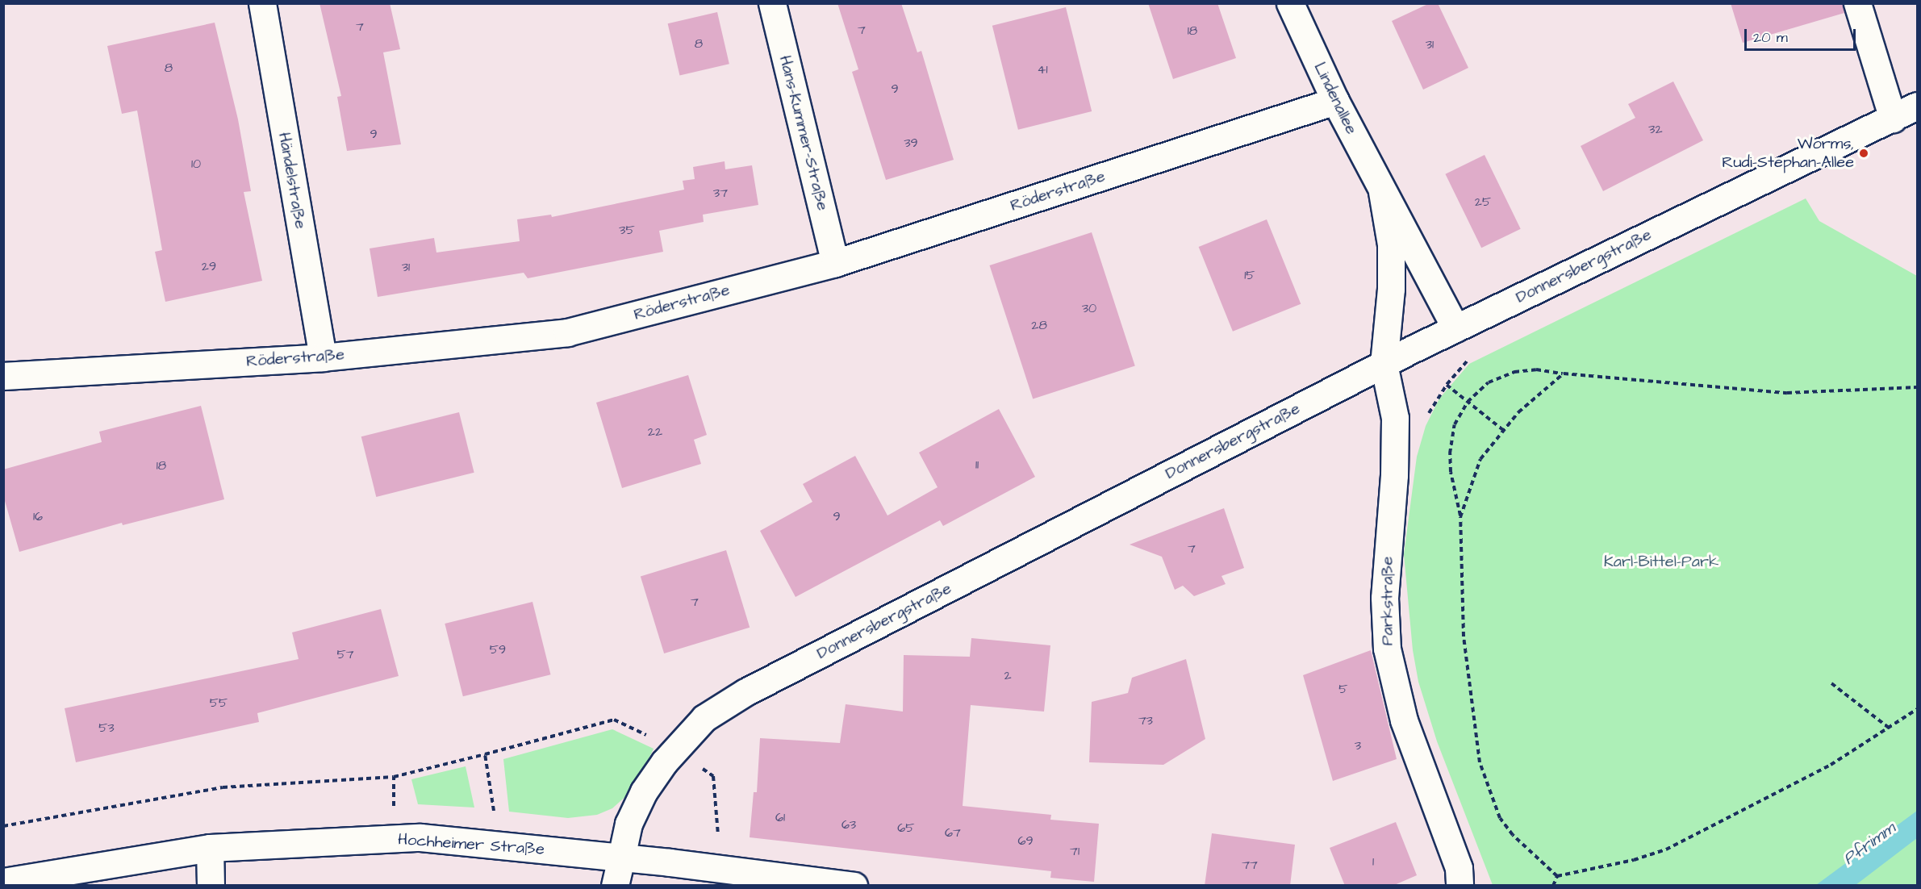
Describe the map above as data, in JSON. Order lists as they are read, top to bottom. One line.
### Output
{"streets":{"street":["Lindenallee","Hans-Kummer-Straße","Händelstraße","Röderstraße","Donnersbergstraße","Parkstraße","Hochheimer Straße"]},"crossings":[["Lindenallee","Röderstraße"],["Lindenallee","Donnersbergstraße"],["Lindenallee","Parkstraße"],["Hans-Kummer-Straße","Röderstraße"],["Händelstraße","Röderstraße"],["Donnersbergstraße","Parkstraße"],["Donnersbergstraße","Hochheimer Straße"]],"water":["Pfrimm"],"parks":["Karl-Bittel-Park"],"places":["Worms, Rudi-Stephan-Allee"],"house_numbers":["7","7","18","8","31","8","41","9","32","9","39","10","37","25","35","29","31","15","30","28","22","11","18","16","9","7","7","59","57","2","5","55","73","53","3","61","63","65","67","69","71","1","77"],"scale_bar":"20 m"}
